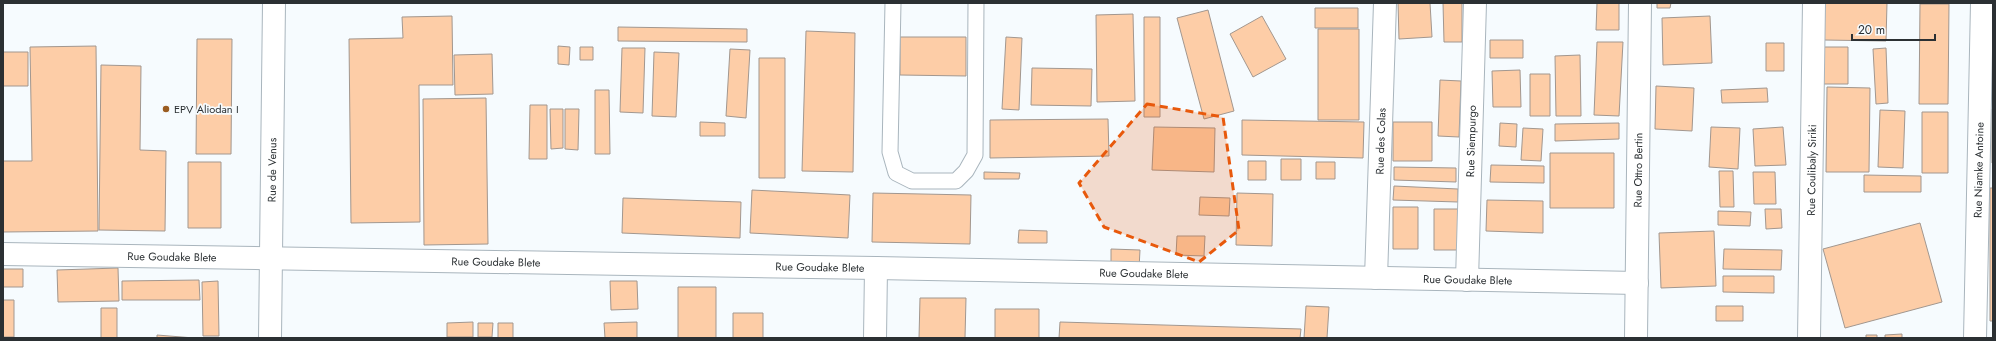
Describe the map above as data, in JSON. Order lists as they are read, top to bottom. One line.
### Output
{"streets":{"street":["Rue des Colas","Rue Siempurgo","Rue de Venus","Rue Coulibaly Siriki","Rue Niamke Antoine","Rue Ottro Bertin","Rue Goudake Blete"]},"crossings":[["Rue des Colas","Rue Goudake Blete"],["Rue Siempurgo","Rue Goudake Blete"],["Rue de Venus","Rue Goudake Blete"],["Rue Ottro Bertin","Rue Goudake Blete"]],"places":["EPV Aliodan I"],"scale_bar":"20 m"}
